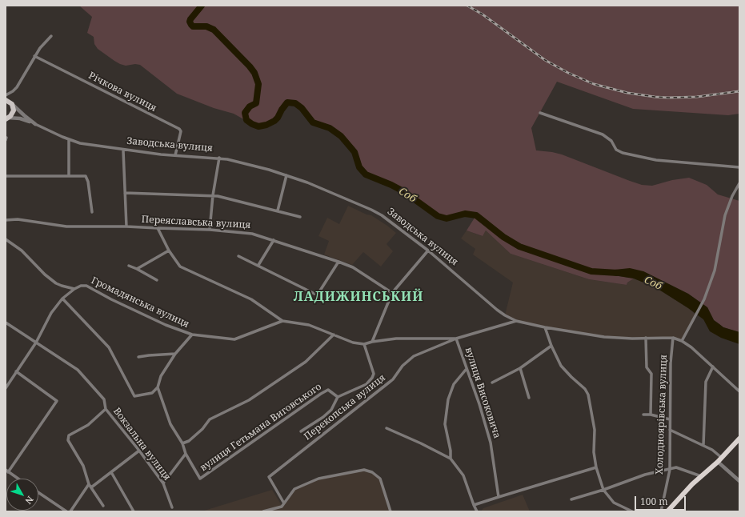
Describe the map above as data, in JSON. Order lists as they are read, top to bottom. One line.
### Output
{"streets":{"main road":["Заводська вулиця"],"street":["Річкова вулиця","Переяславська вулиця","Громадянська вулиця","вулиця Високовича","Перекопська вулиця","Холодноярівська вулиця","вулиця Гетьмана Виговського","Вокзальна вулиця"]},"crossings":[["Річкова вулиця","Заводська вулиця"],["Заводська вулиця","Холодноярівська вулиця"],["вулиця Високовича","Перекопська вулиця"]],"districts":["ЛАДИЖИНСЬКИЙ"],"water":["Соб"],"scale_bar":"100 m","north":"bottom right"}
